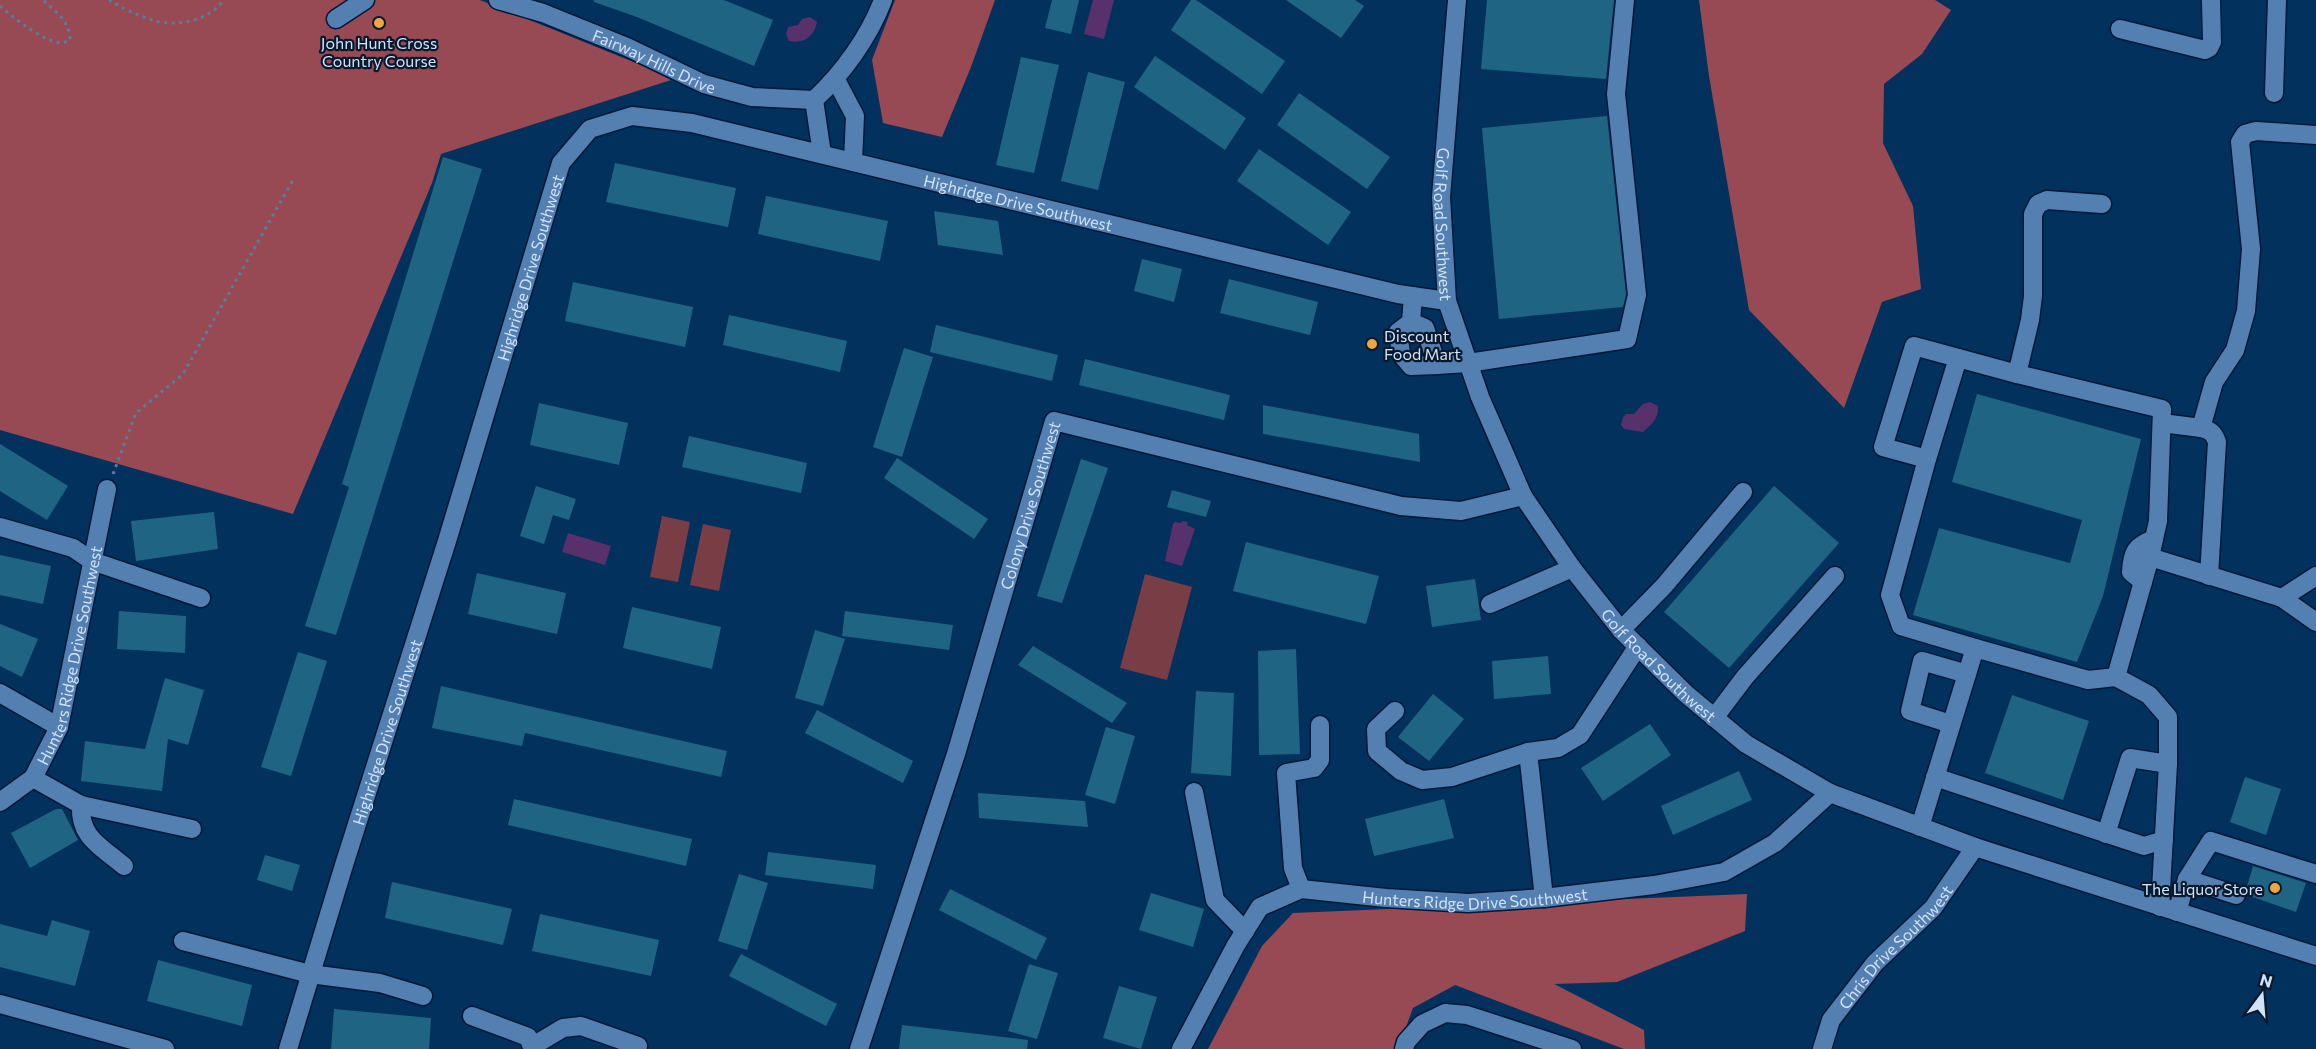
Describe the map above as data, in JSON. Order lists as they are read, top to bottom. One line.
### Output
{"streets":{"street":["Fairway Hills Drive","Highridge Drive Southwest","Golf Road Southwest","Colony Drive Southwest","Hunters Ridge Drive Southwest","Chris Drive Southwest"]},"crossings":[["Highridge Drive Southwest","Golf Road Southwest"],["Golf Road Southwest","Colony Drive Southwest"],["Golf Road Southwest","Hunters Ridge Drive Southwest"],["Golf Road Southwest","Chris Drive Southwest"]],"places":["John Hunt Cross Country Course","Discount Food Mart","The Liquor Store"],"north":"top"}
